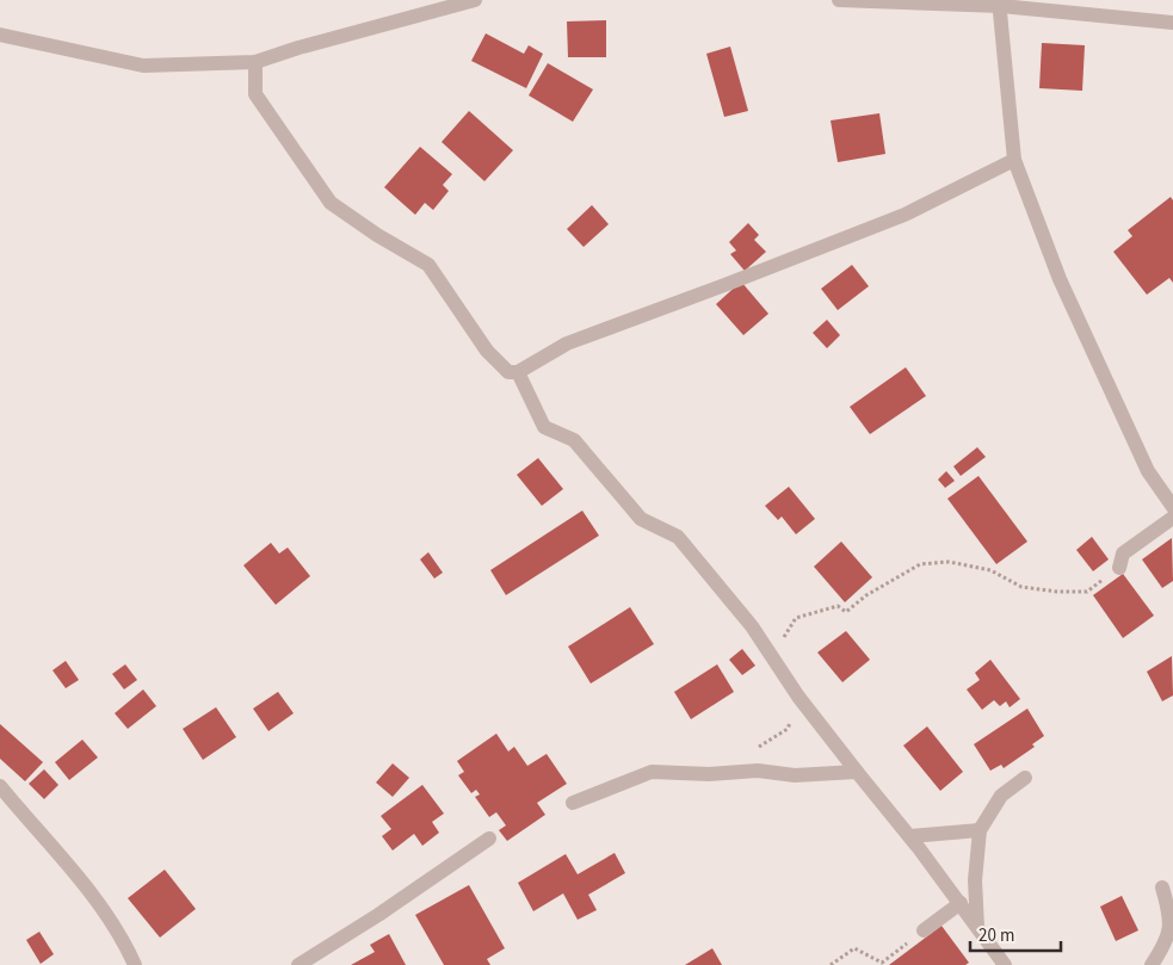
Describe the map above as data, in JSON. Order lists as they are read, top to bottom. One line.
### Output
{"scale_bar":"20 m"}
